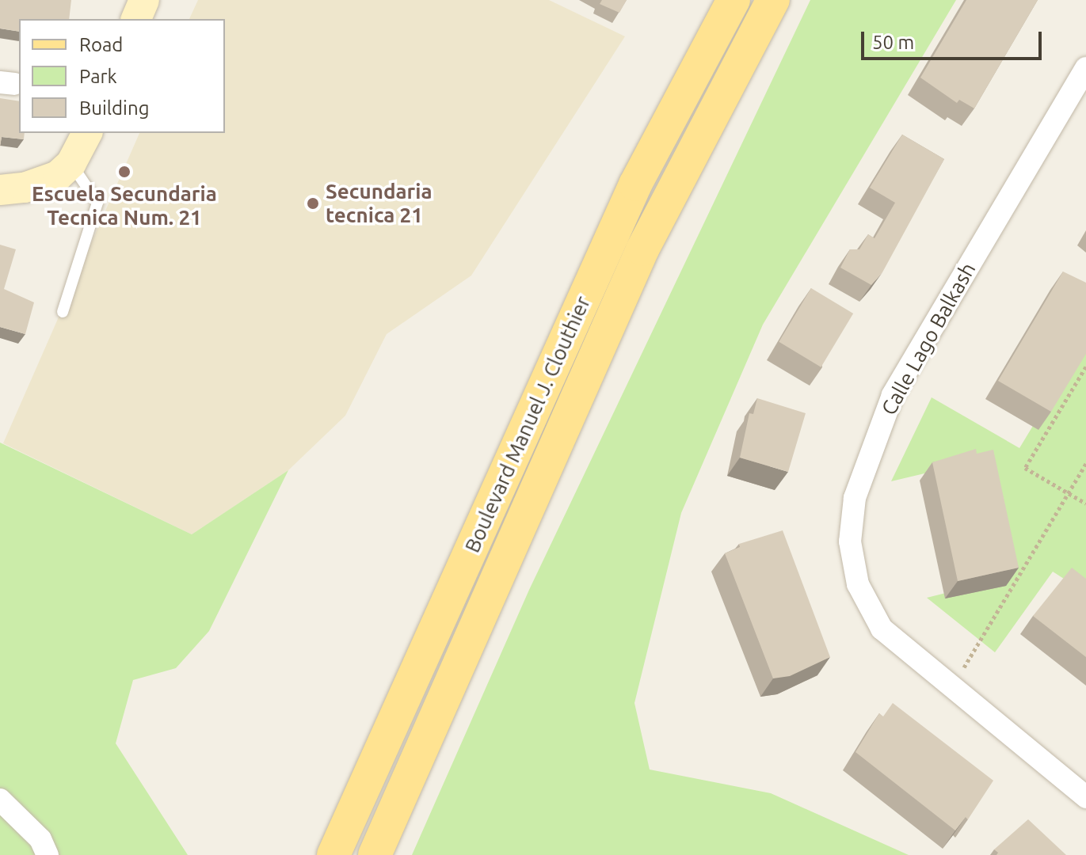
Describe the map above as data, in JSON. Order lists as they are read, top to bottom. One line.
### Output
{"streets":{"main road":["Boulevard Manuel J. Clouthier"],"street":["Calle Lago Balkash"]},"places":["Escuela Secundaria Tecnica Num. 21","Secundaria tecnica 21"],"legend":["Road","Park","Building"],"scale_bar":"50 m"}
